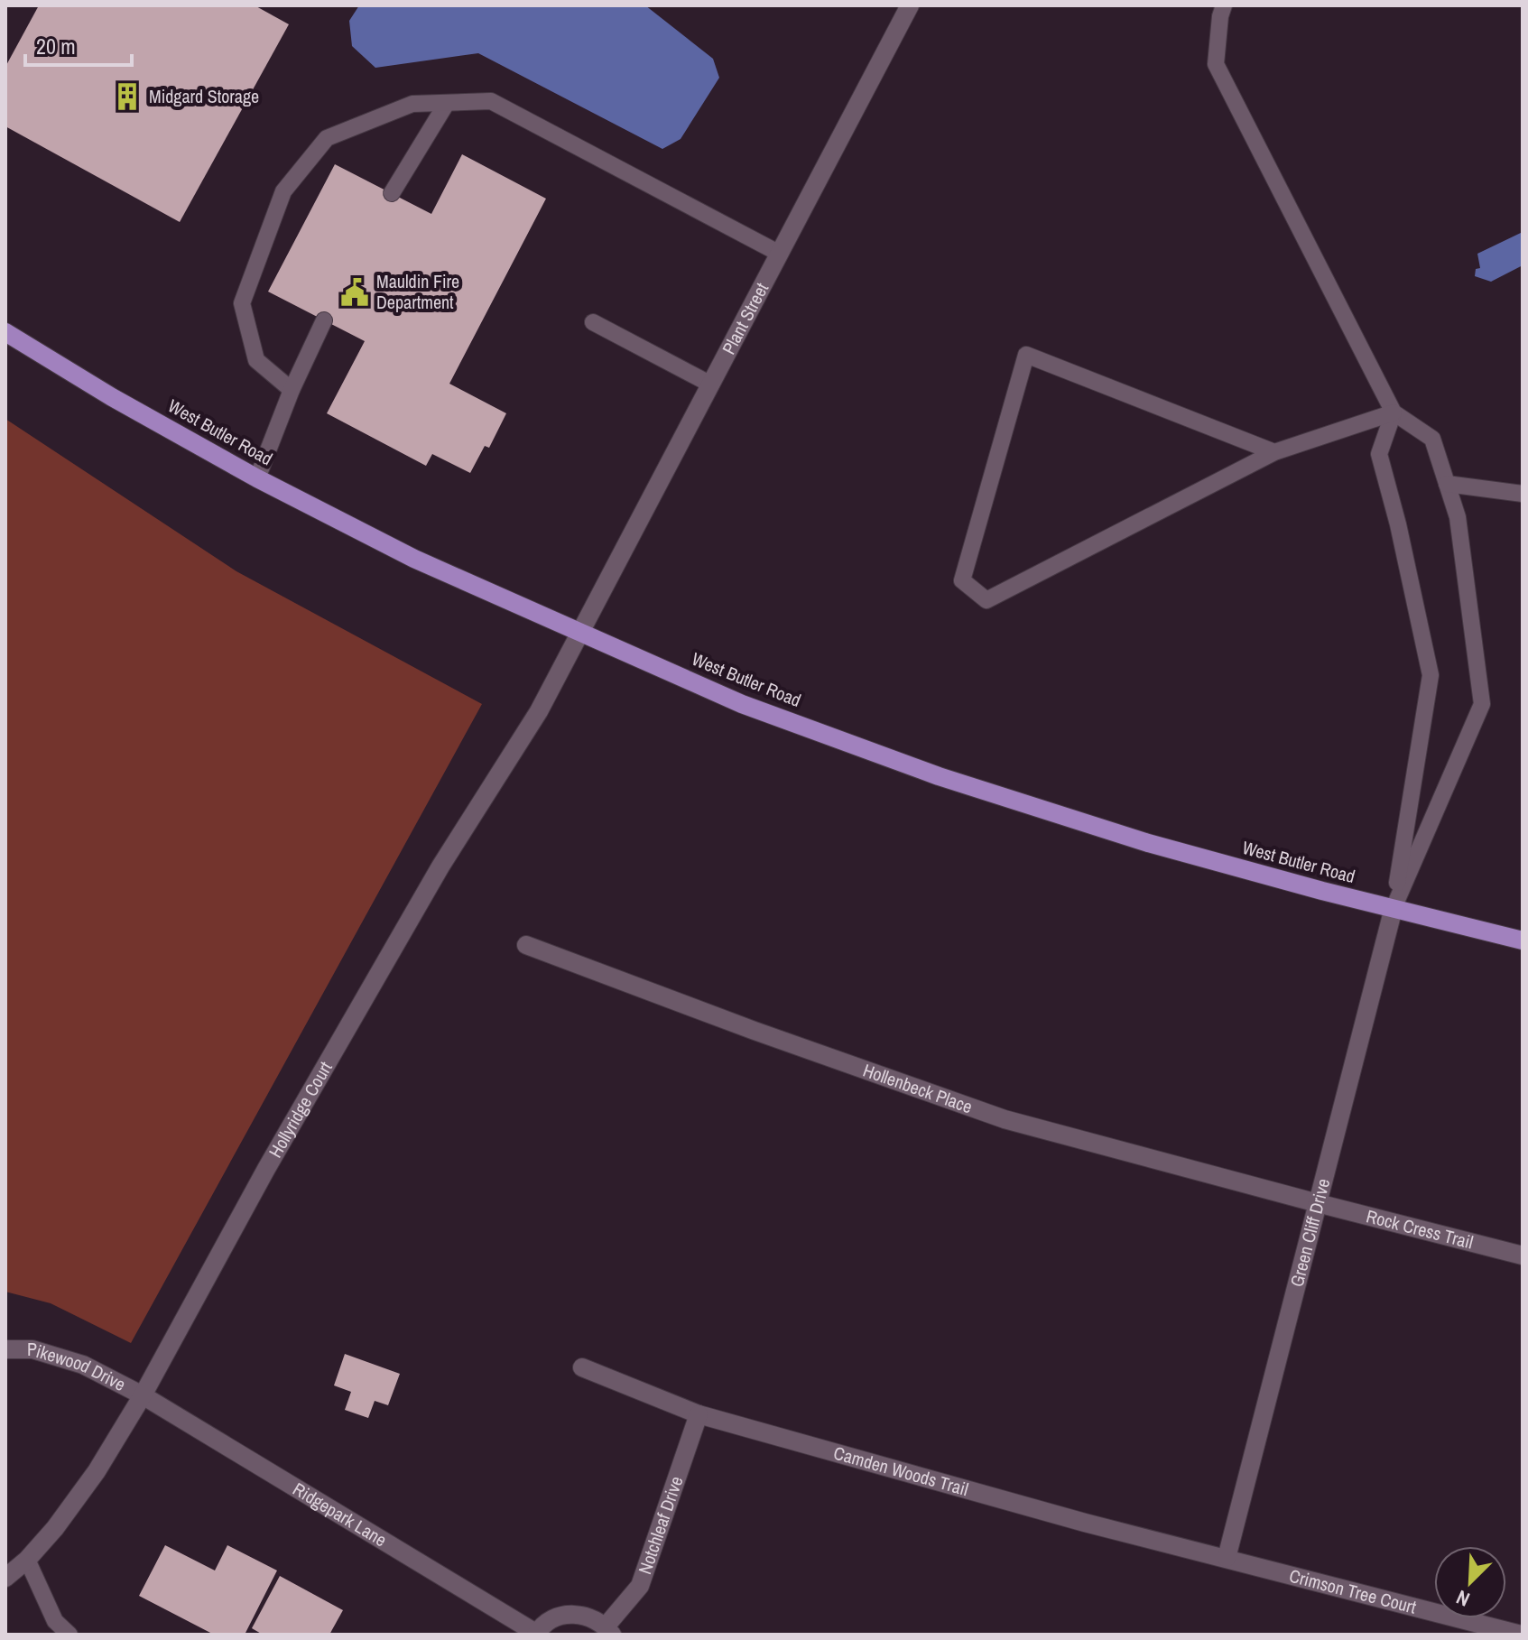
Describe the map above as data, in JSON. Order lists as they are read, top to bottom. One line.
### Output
{"streets":{"main road":["West Butler Road"],"street":["Plant Street","Hollenbeck Place","Hollyridge Court","Rock Cress Trail","Green Cliff Drive","Pikewood Drive","Camden Woods Trail","Ridgepark Lane","Notchleaf Drive","Crimson Tree Court"]},"crossings":[["Plant Street","West Butler Road"],["Plant Street","Hollyridge Court"],["West Butler Road","Hollyridge Court"],["West Butler Road","Green Cliff Drive"],["Hollenbeck Place","Rock Cress Trail"],["Hollenbeck Place","Green Cliff Drive"],["Hollyridge Court","Pikewood Drive"],["Hollyridge Court","Ridgepark Lane"],["Rock Cress Trail","Green Cliff Drive"],["Green Cliff Drive","Camden Woods Trail"],["Green Cliff Drive","Crimson Tree Court"],["Pikewood Drive","Ridgepark Lane"],["Camden Woods Trail","Notchleaf Drive"],["Camden Woods Trail","Crimson Tree Court"]],"places":{"building":["Midgard Storage"],"public building":["Mauldin Fire Department"]},"scale_bar":"20 m","north":"bottom left"}
